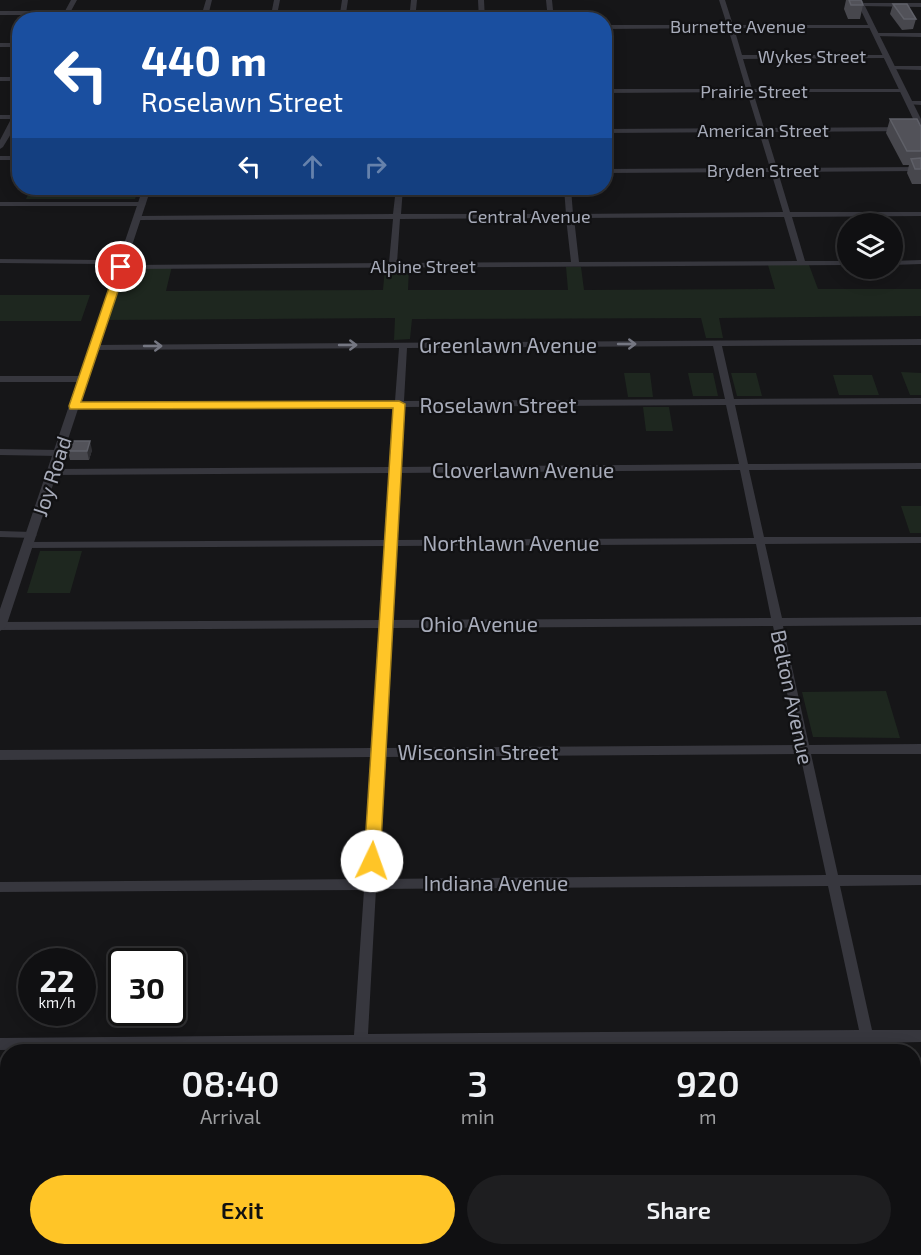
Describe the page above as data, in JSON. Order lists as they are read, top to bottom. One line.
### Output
{"streets":{"street":["Burnette Avenue","Wykes Street","Prairie Street","American Street","Bryden Street","Central Avenue","Alpine Street","Greenlawn Avenue","Roselawn Street","Cloverlawn Avenue","Joy Road","Northlawn Avenue","Ohio Avenue","Belton Avenue","Wisconsin Street","Indiana Avenue"]},"crossings":[["Central Avenue","Joy Road"],["Alpine Street","Joy Road"],["Greenlawn Avenue","Joy Road"],["Greenlawn Avenue","Belton Avenue"],["Roselawn Street","Joy Road"],["Roselawn Street","Belton Avenue"],["Cloverlawn Avenue","Joy Road"],["Cloverlawn Avenue","Belton Avenue"],["Joy Road","Northlawn Avenue"],["Joy Road","Ohio Avenue"],["Northlawn Avenue","Belton Avenue"],["Ohio Avenue","Belton Avenue"],["Belton Avenue","Wisconsin Street"],["Belton Avenue","Indiana Avenue"]],"one_way":["Greenlawn Avenue"],"page":{"turn":["440 m","Roselawn Street"],"speed":"22 km/h","limit":"30","eta":["08:40","Arrival","3","min","920","m"],"buttons":["Exit","Share"]}}
